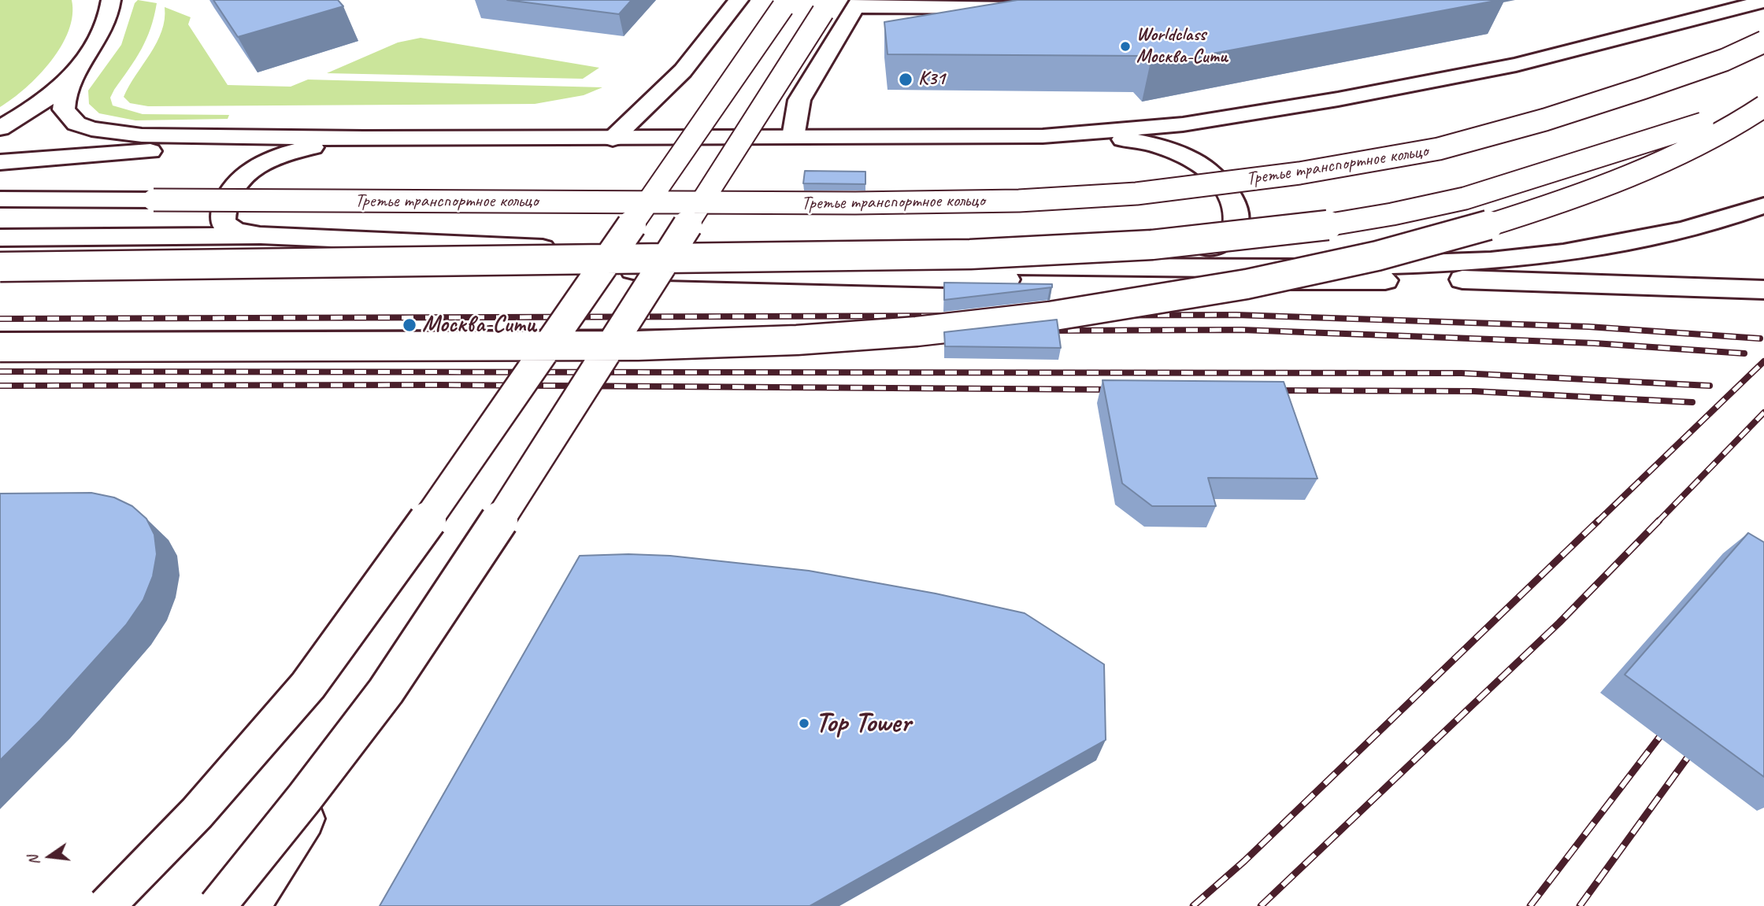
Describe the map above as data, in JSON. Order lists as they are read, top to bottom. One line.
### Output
{"streets":{"main road":["Третье транспортное кольцо"]},"places":["Worldclass Москва-Сити","К31","Москва-Сити","Top Tower"],"north":"left"}
